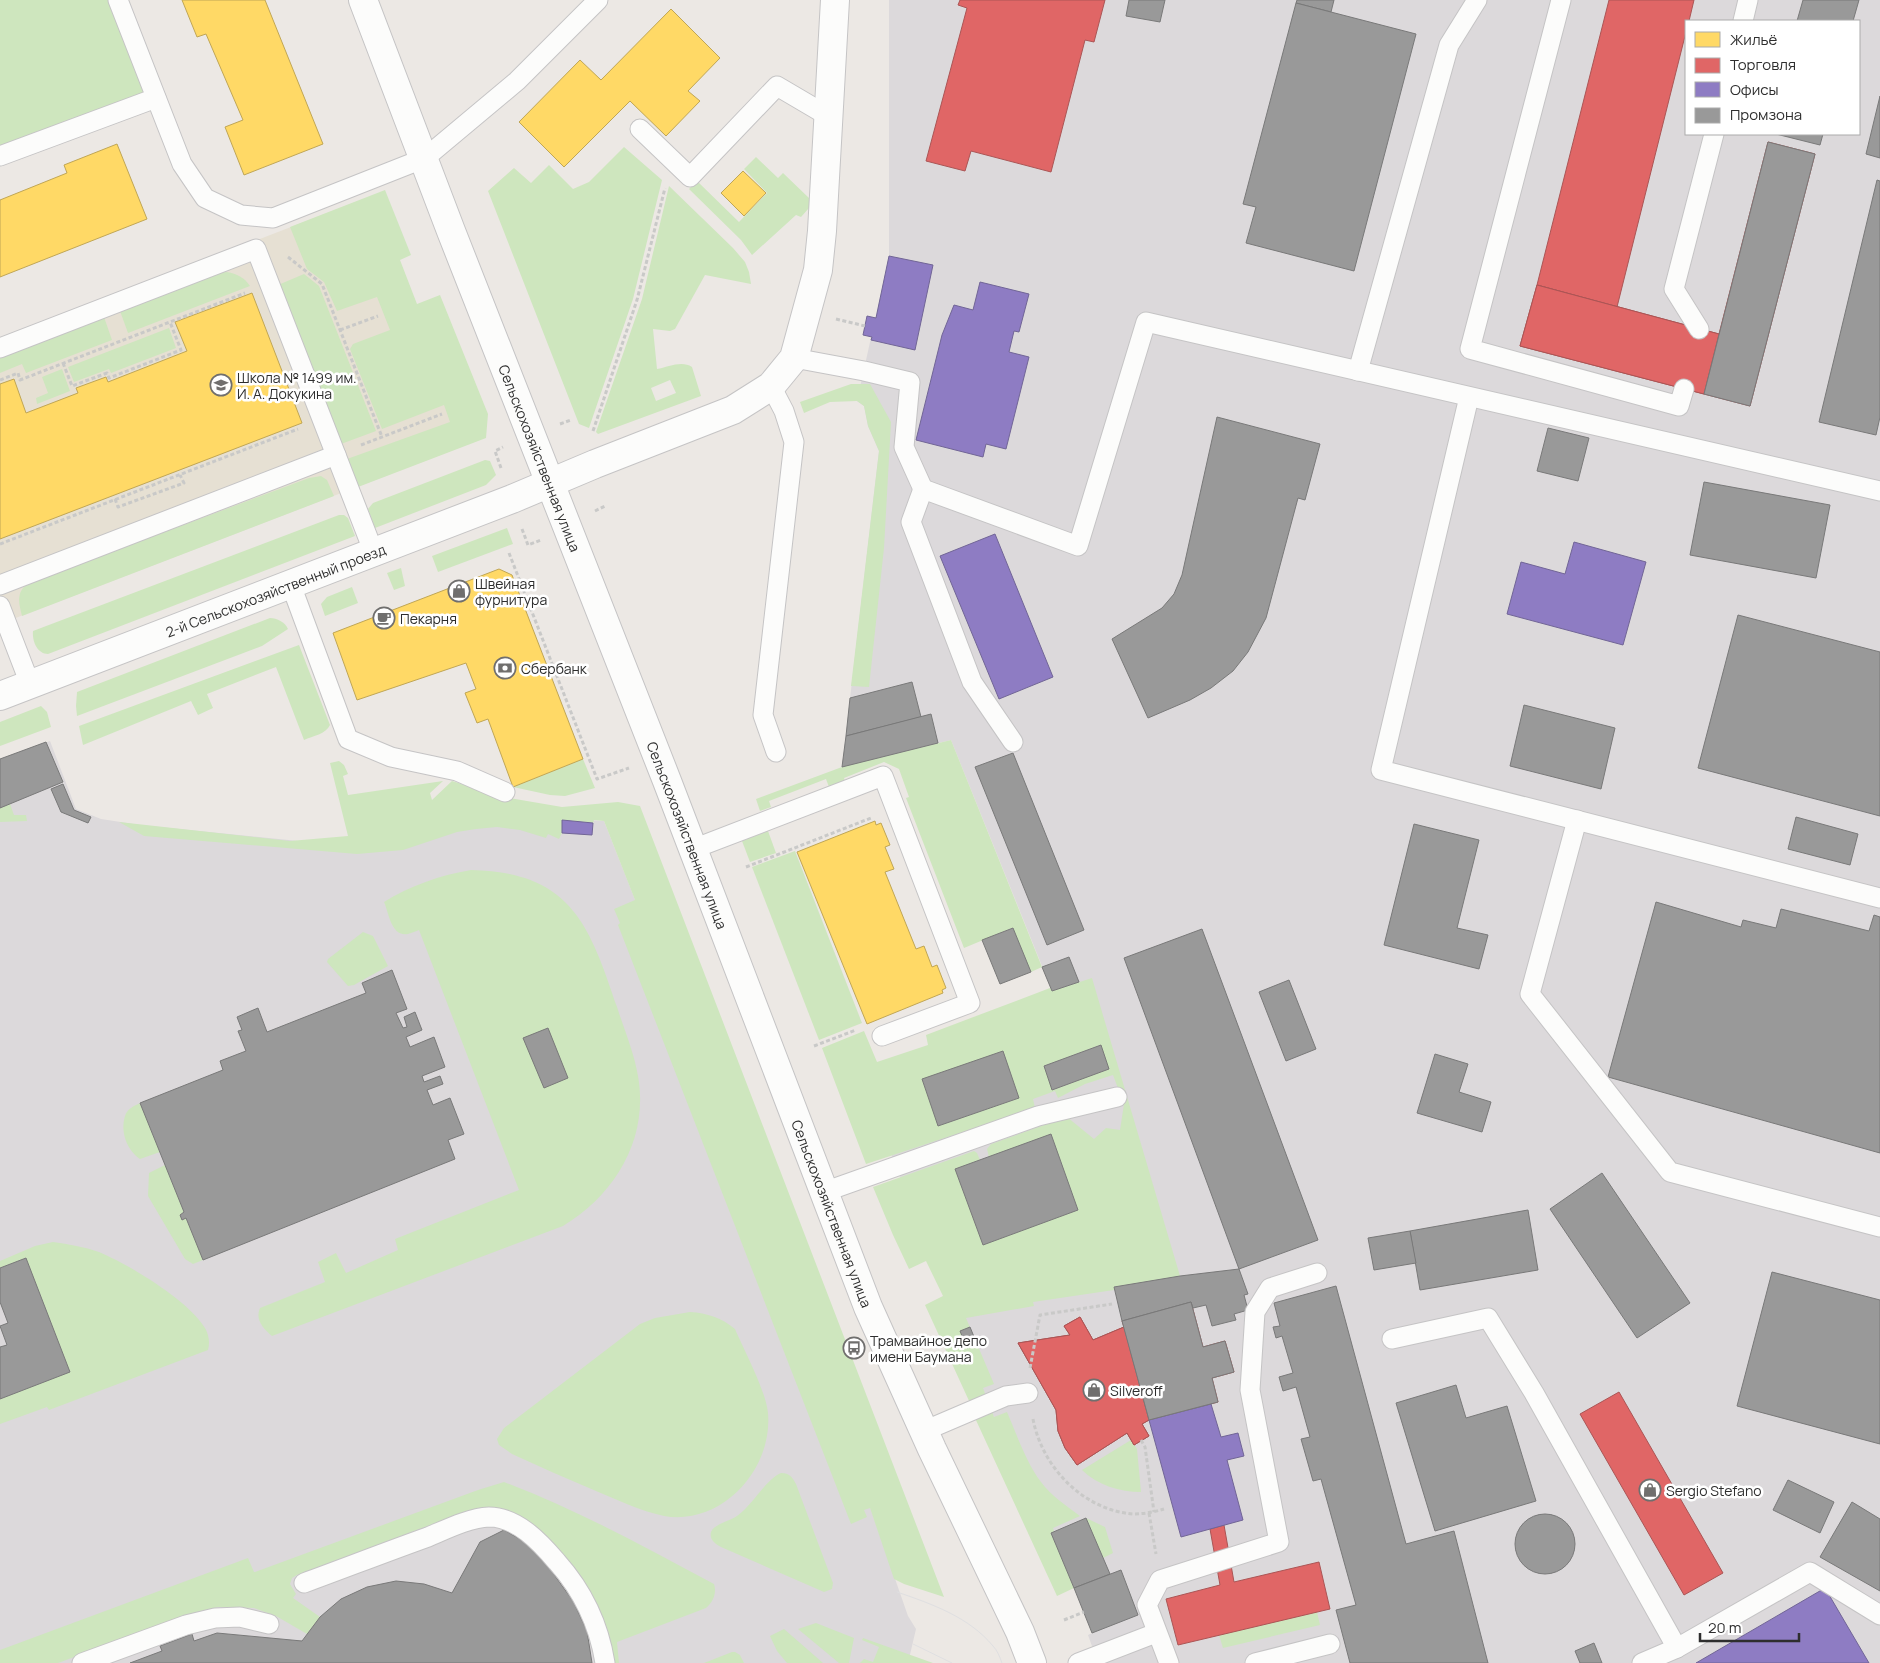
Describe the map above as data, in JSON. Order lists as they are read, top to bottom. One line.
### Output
{"streets":{"main road":["Сельскохозяйственная улица","2-й Сельскохозяйственный проезд"]},"crossings":[["Сельскохозяйственная улица","2-й Сельскохозяйственный проезд"]],"places":{"school or university":["Школа № 1499 им. И. А. Докукина"],"shop":["Швейная фурнитура","Silveroff","Sergio Stefano"],"cafe":["Пекарня"],"bank":["Сбербанк"],"bus stop":["Трамвайное депо имени Баумана"]},"legend":["Жильё","Торговля","Офисы","Промзона"],"scale_bar":"20 m"}
